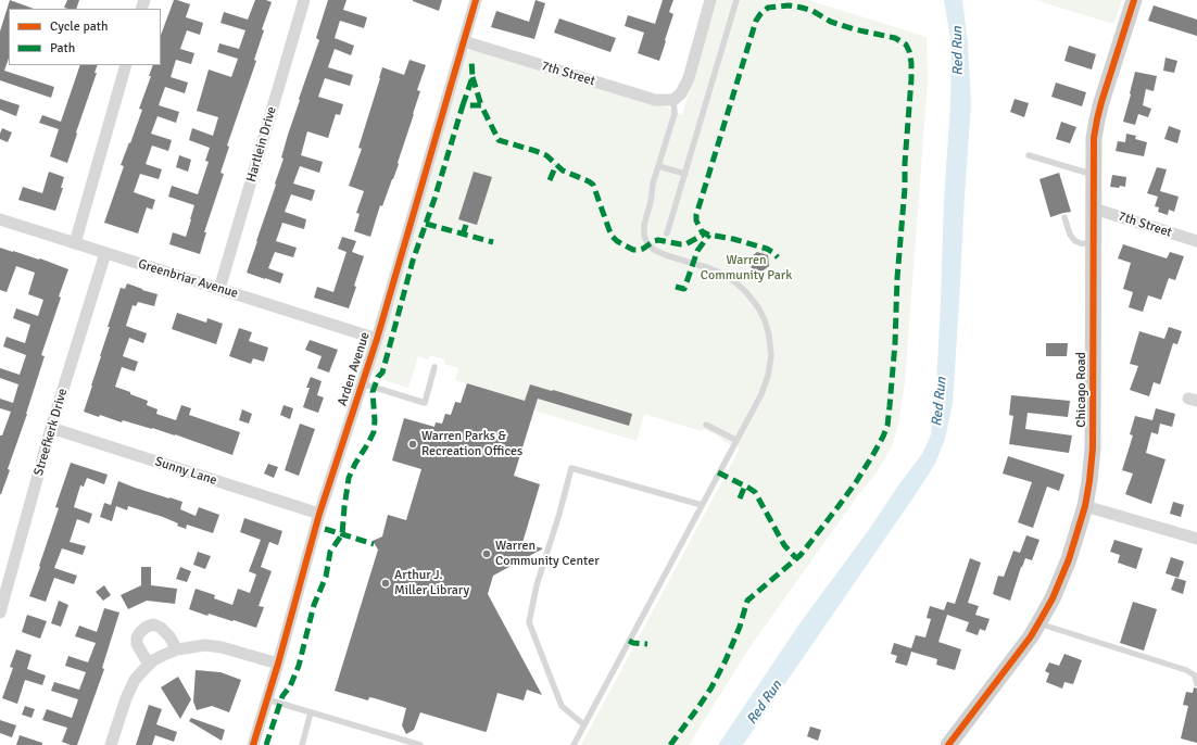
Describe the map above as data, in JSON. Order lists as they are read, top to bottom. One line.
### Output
{"streets":{"street":["7th Street","Hartlein Drive","Greenbriar Avenue","Arden Avenue","Chicago Road","Streefkerk Drive","Sunny Lane"]},"crossings":[["7th Street","Arden Avenue"],["7th Street","Chicago Road"],["Hartlein Drive","Greenbriar Avenue"],["Greenbriar Avenue","Arden Avenue"],["Greenbriar Avenue","Streefkerk Drive"],["Arden Avenue","Sunny Lane"],["Streefkerk Drive","Sunny Lane"]],"water":["Red Run"],"parks":["Warren Community Park"],"places":["Warren Parks & Recreation Offices","Warren Community Center","Arthur J. Miller Library"],"legend":["Cycle path","Path"]}
